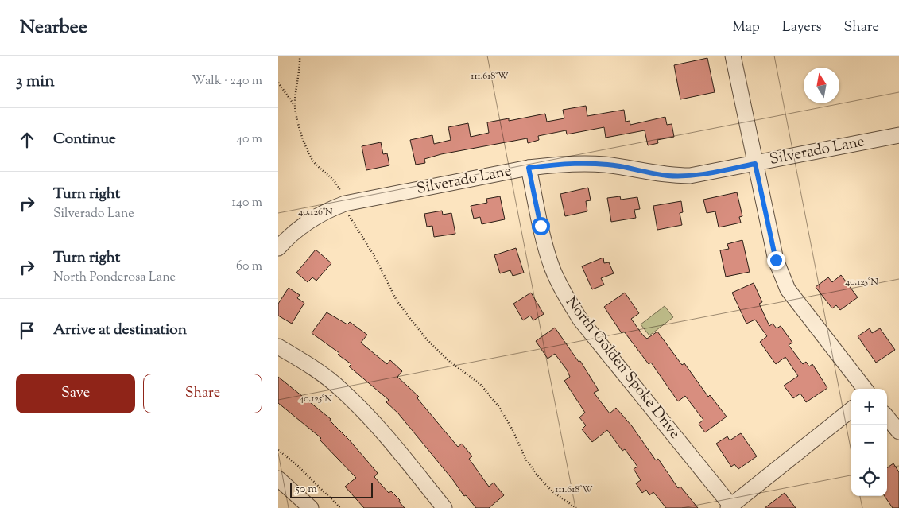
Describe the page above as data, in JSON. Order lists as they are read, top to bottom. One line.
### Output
{"streets":{"street":["Silverado Lane","North Golden Spoke Drive"]},"crossings":[["Silverado Lane","North Golden Spoke Drive"]],"scale_bar":"50 m","north":"top","page":{"header":"Nearbee","nav":["Map","Layers","Share"],"heading":["3 min","Walk · 240 m"],"list":[["Continue","40 m"],["Turn right","Silverado Lane","140 m"],["Turn right","North Ponderosa Lane","60 m"],"Arrive at destination"],"buttons":["Save","Share"],"map_buttons":["+","−"],"scale":"50 m"},"coordinates":["111.618°W","40.126°N","40.125°N"]}
